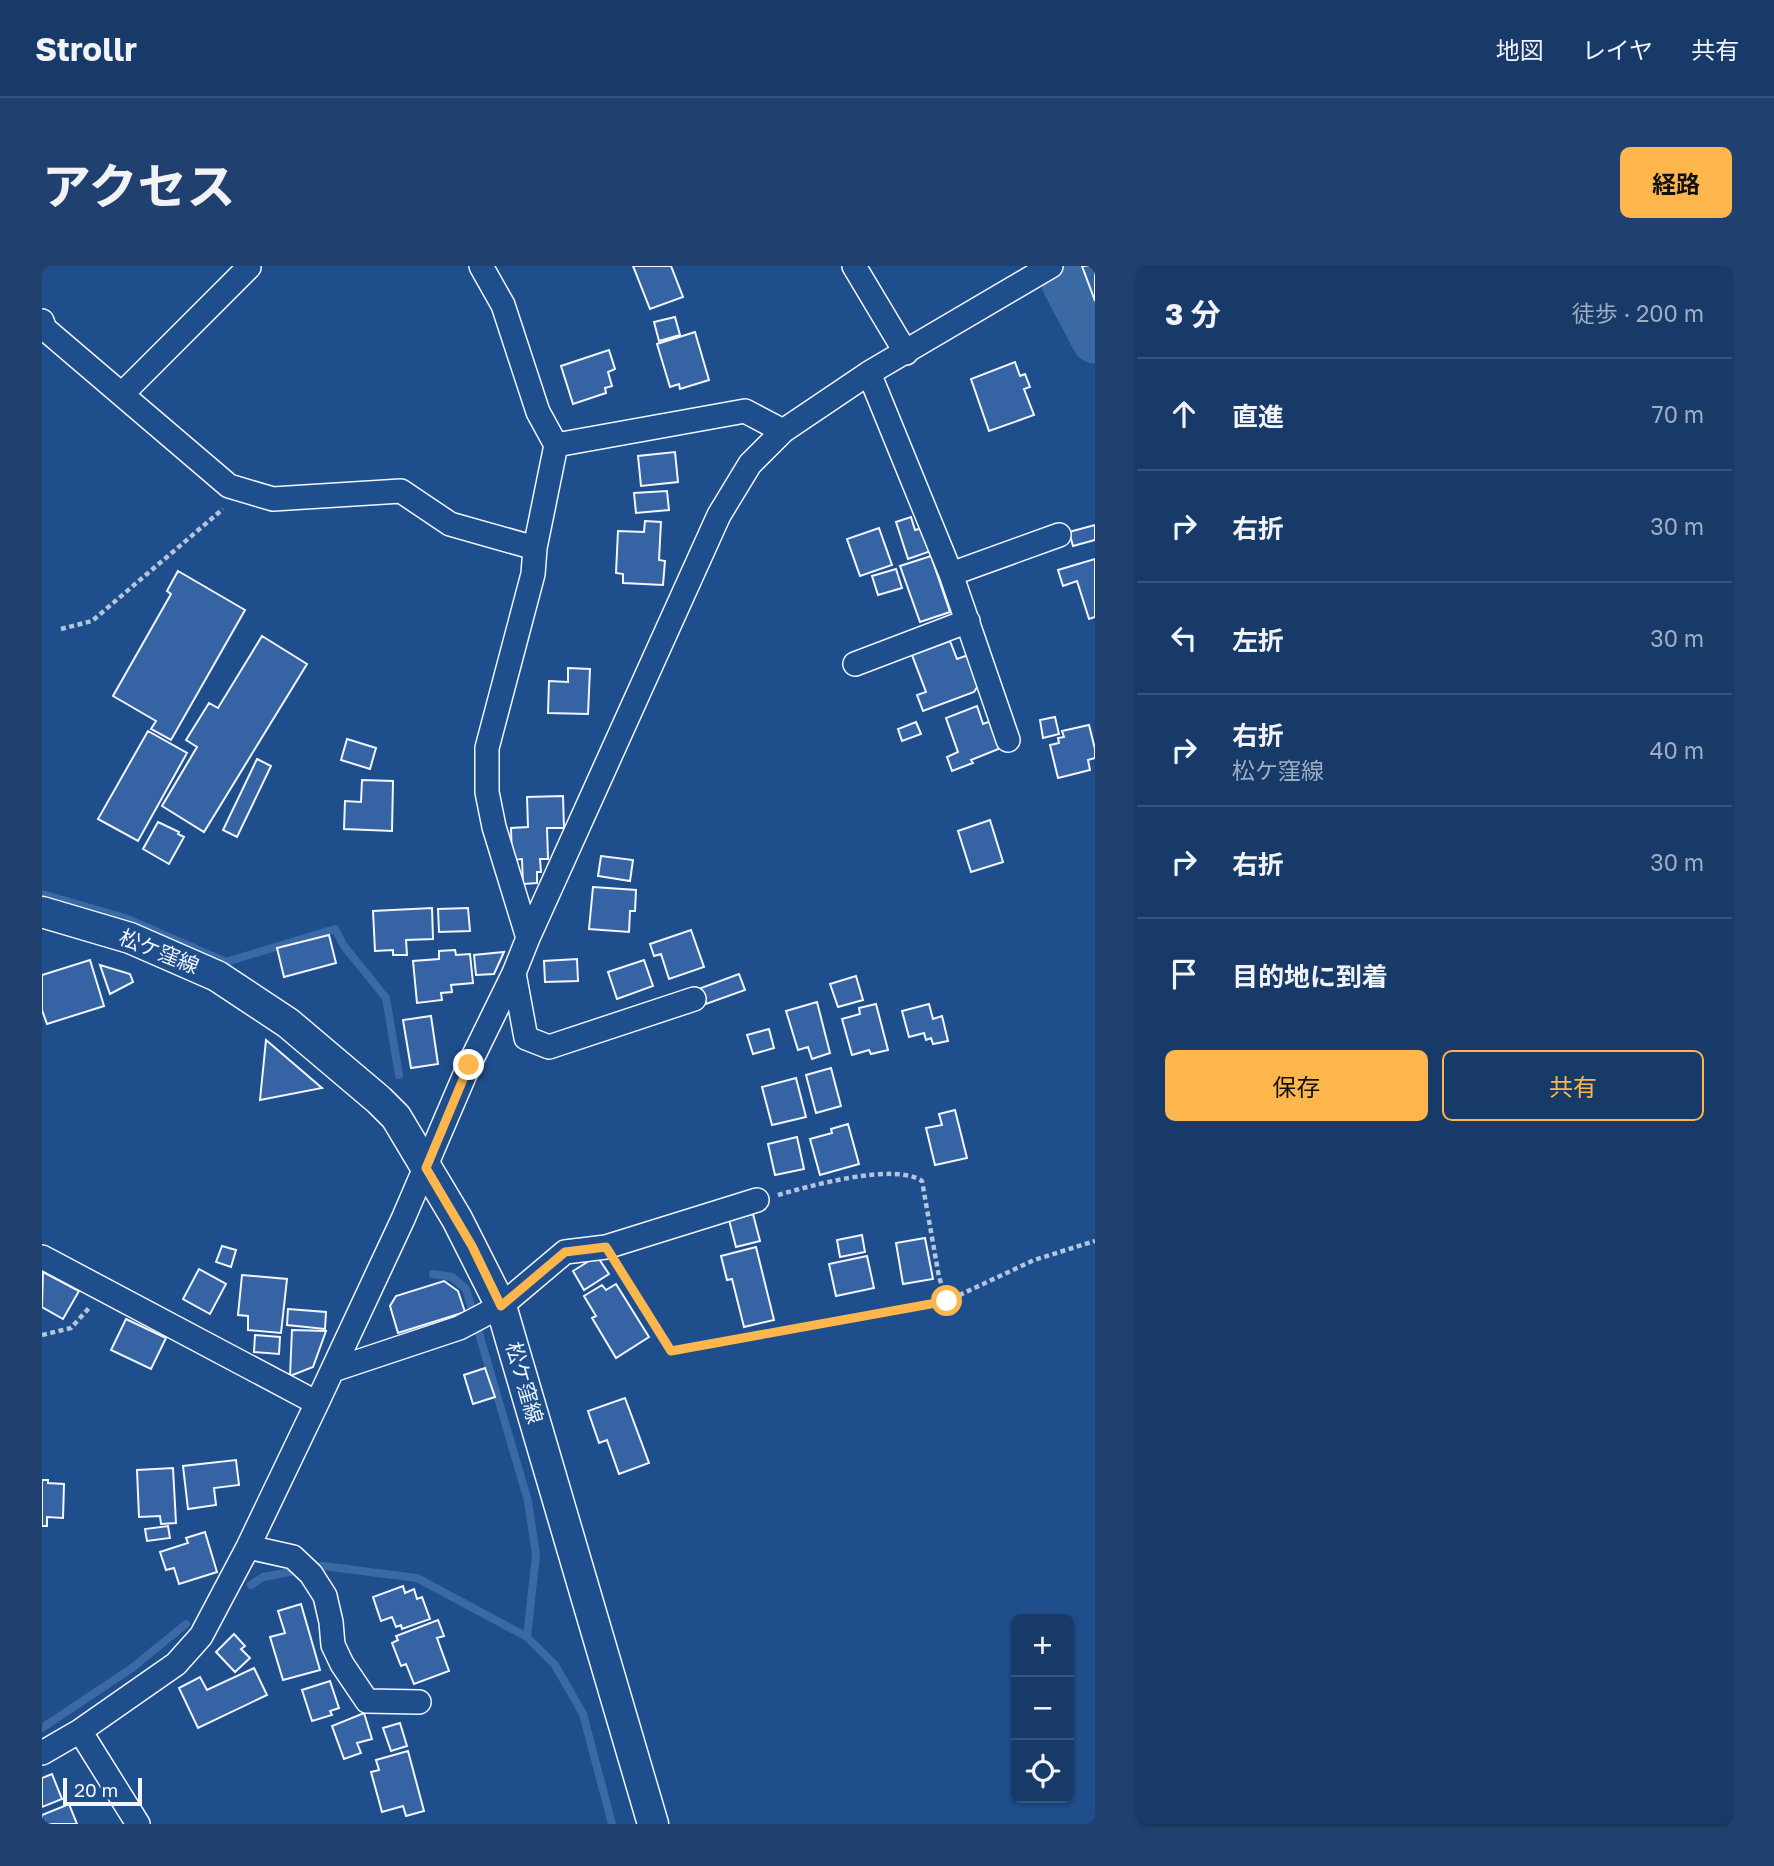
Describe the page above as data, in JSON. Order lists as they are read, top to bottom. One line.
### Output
{"streets":{"street":["松ケ窪線"]},"scale_bar":"20 m","page":{"header":"Strollr","nav":["地図","レイヤ","共有"],"title":"アクセス","buttons":["経路",["保存","共有"]],"heading":["3 分","徒歩 · 200 m"],"list":[["直進","70 m"],["右折","30 m"],["左折","30 m"],["右折","松ケ窪線","40 m"],["右折","30 m"],"目的地に到着"],"map_buttons":["+","−"],"scale":"20 m"}}
